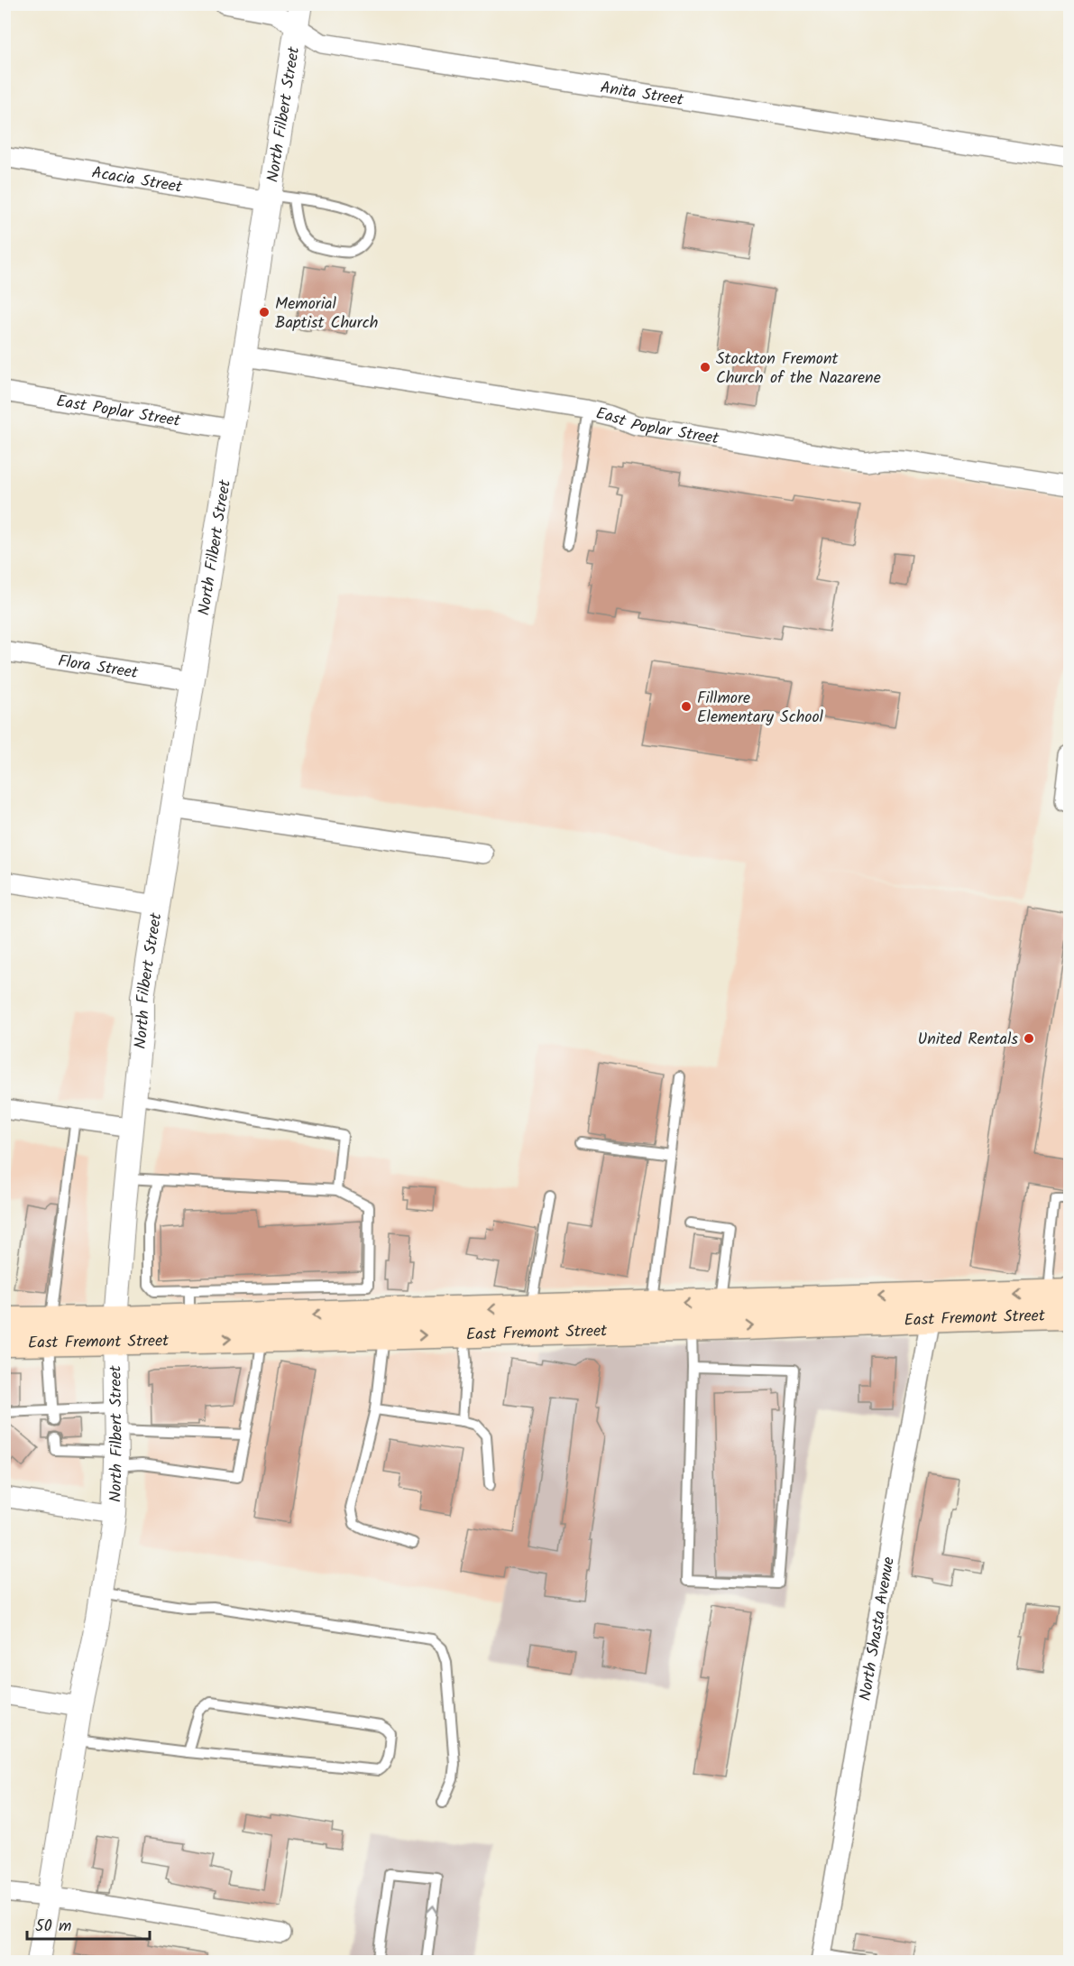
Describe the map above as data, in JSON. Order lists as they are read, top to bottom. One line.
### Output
{"streets":{"main road":["East Fremont Street"],"street":["Anita Street","North Filbert Street","Acacia Street","East Poplar Street","Flora Street","North Shasta Avenue"]},"crossings":[["Anita Street","North Filbert Street"],["North Filbert Street","Acacia Street"],["North Filbert Street","East Poplar Street"],["North Filbert Street","Flora Street"],["North Filbert Street","East Fremont Street"],["East Fremont Street","North Shasta Avenue"]],"places":["Memorial Baptist Church","Stockton Fremont Church of the Nazarene","Fillmore Elementary School","United Rentals"],"scale_bar":"50 m"}
